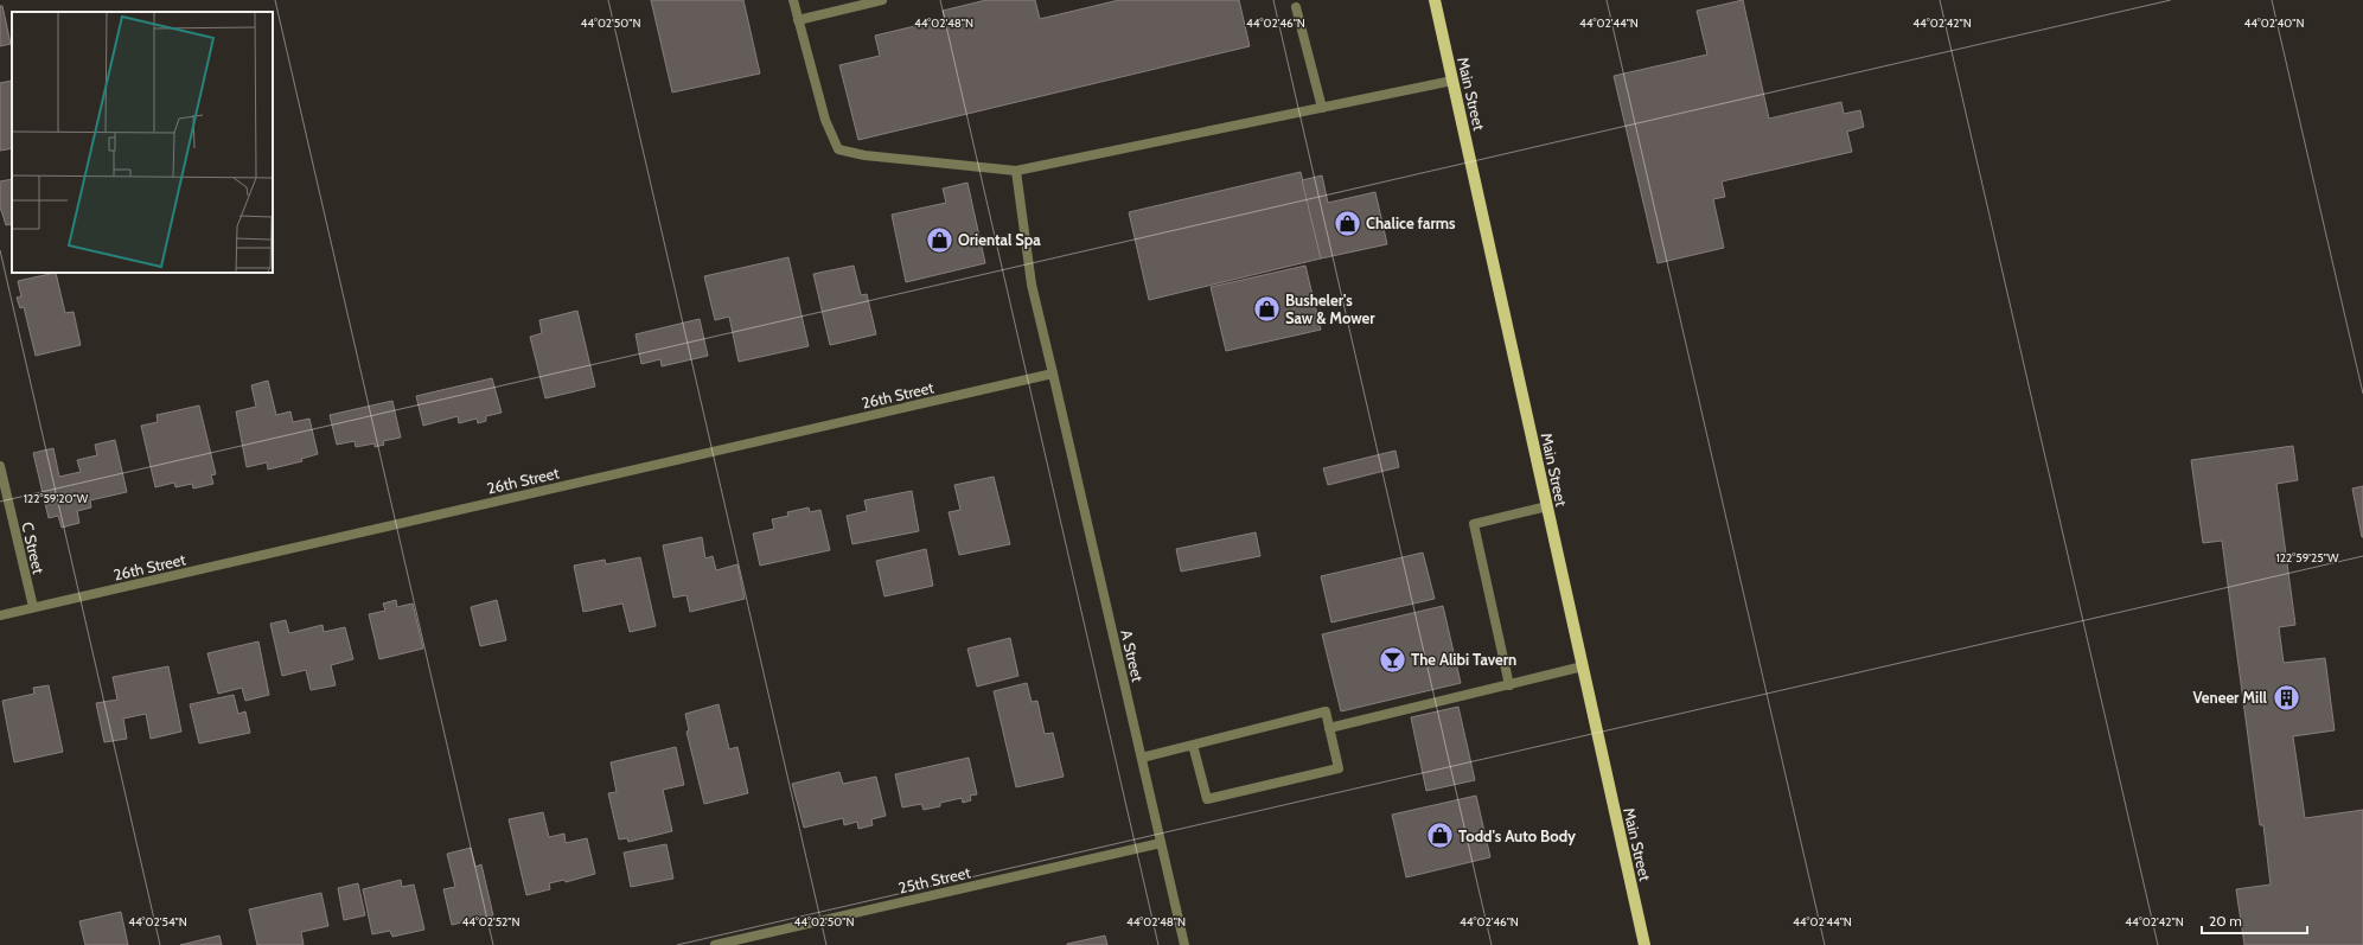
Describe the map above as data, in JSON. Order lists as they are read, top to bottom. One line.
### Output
{"streets":{"main road":["Main Street"],"street":["26th Street","C Street","A Street","25th Street"]},"crossings":[["26th Street","C Street"],["26th Street","A Street"],["A Street","25th Street"]],"places":{"shop":["Chalice farms","Oriental Spa","Busheler's Saw & Mower","Todd's Auto Body"],"bar":["The Alibi Tavern"],"building":["Veneer Mill"]},"scale_bar":"20 m","coordinates":["44°02'50\"N","44°02'48\"N","44°02'46\"N","44°02'44\"N","44°02'42\"N","44°02'40\"N","122°59'20\"W","122°59'25\"W","44°02'54\"N","44°02'52\"N"]}
